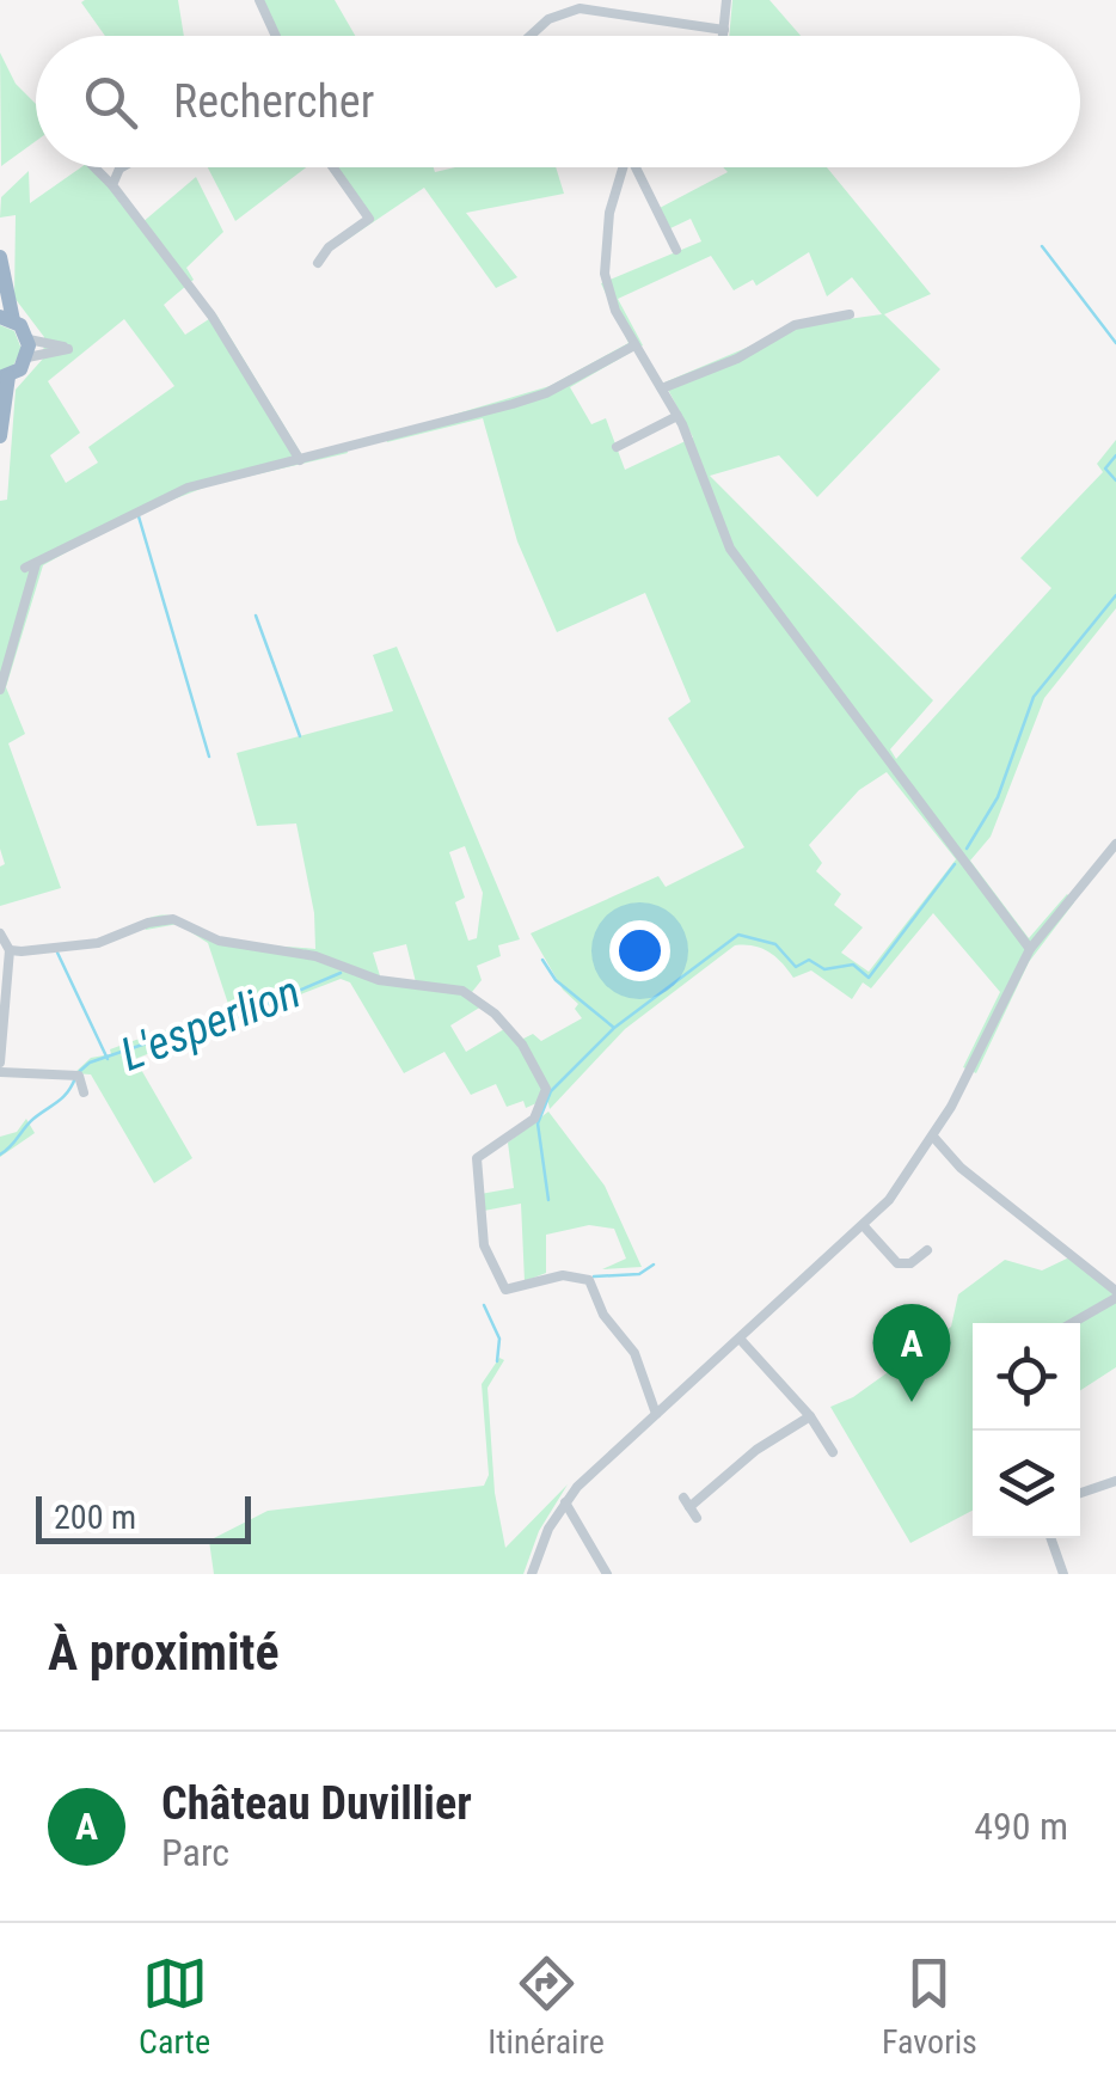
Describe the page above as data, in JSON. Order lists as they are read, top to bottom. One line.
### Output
{"water":["L'esperlion"],"scale_bar":"200 m","page":{"search":"Rechercher","pins":"A","scale":"200 m","heading":"À proximité","list":[{"mark":"A","name":"Château Duvillier","note":"Parc","value":"490 m"}],"nav":["Carte","Itinéraire","Favoris"]}}
